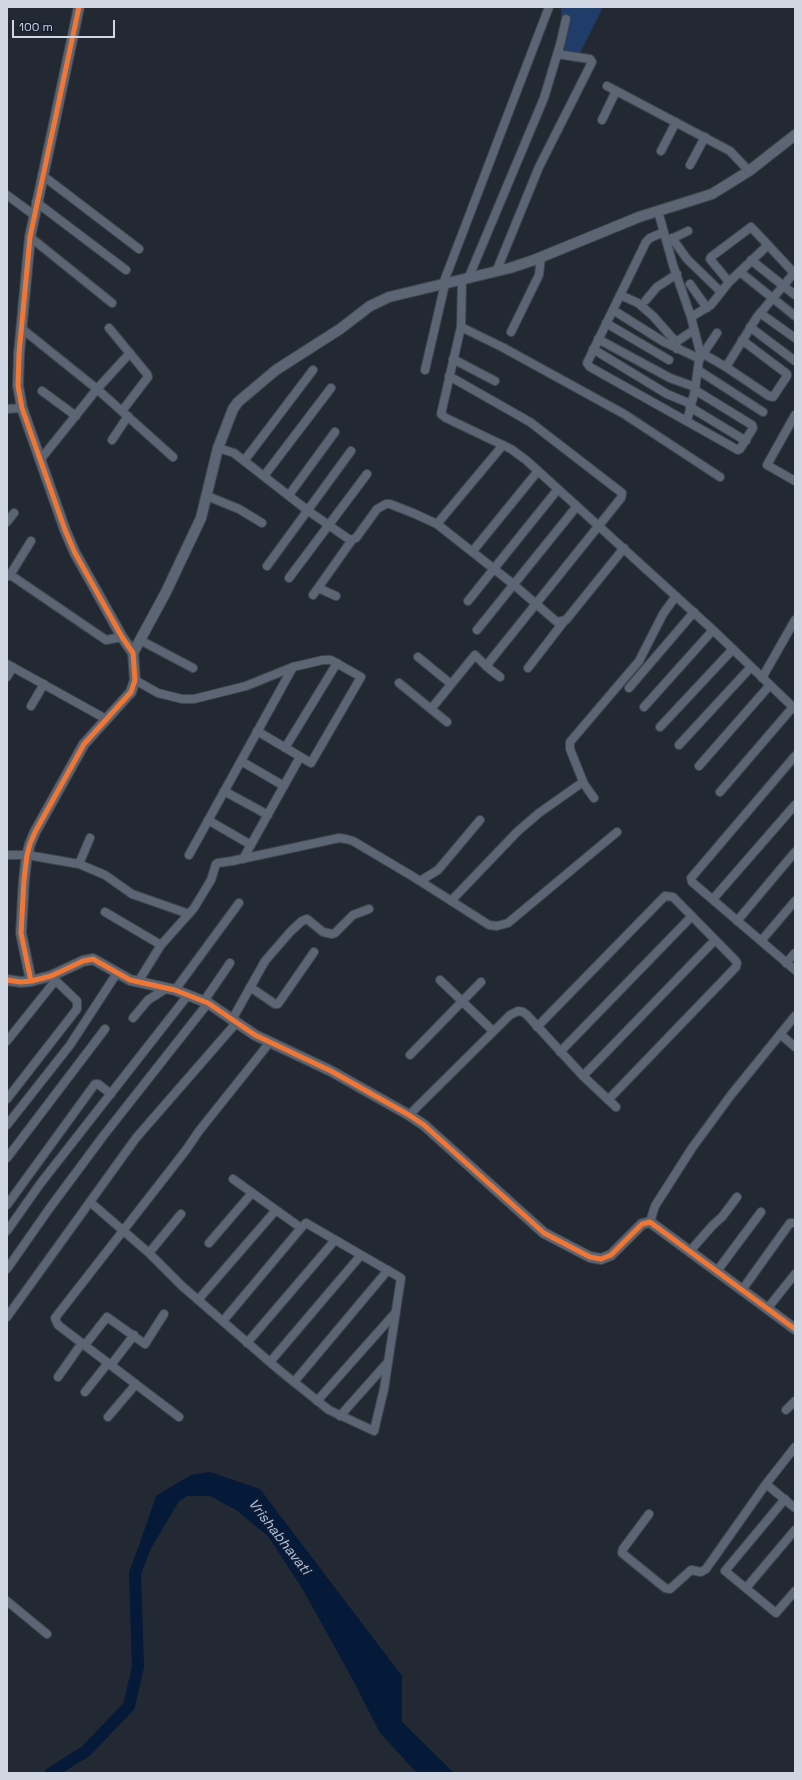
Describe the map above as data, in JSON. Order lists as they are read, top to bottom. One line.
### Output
{"water":["Vrishabhavati"],"scale_bar":"100 m"}
